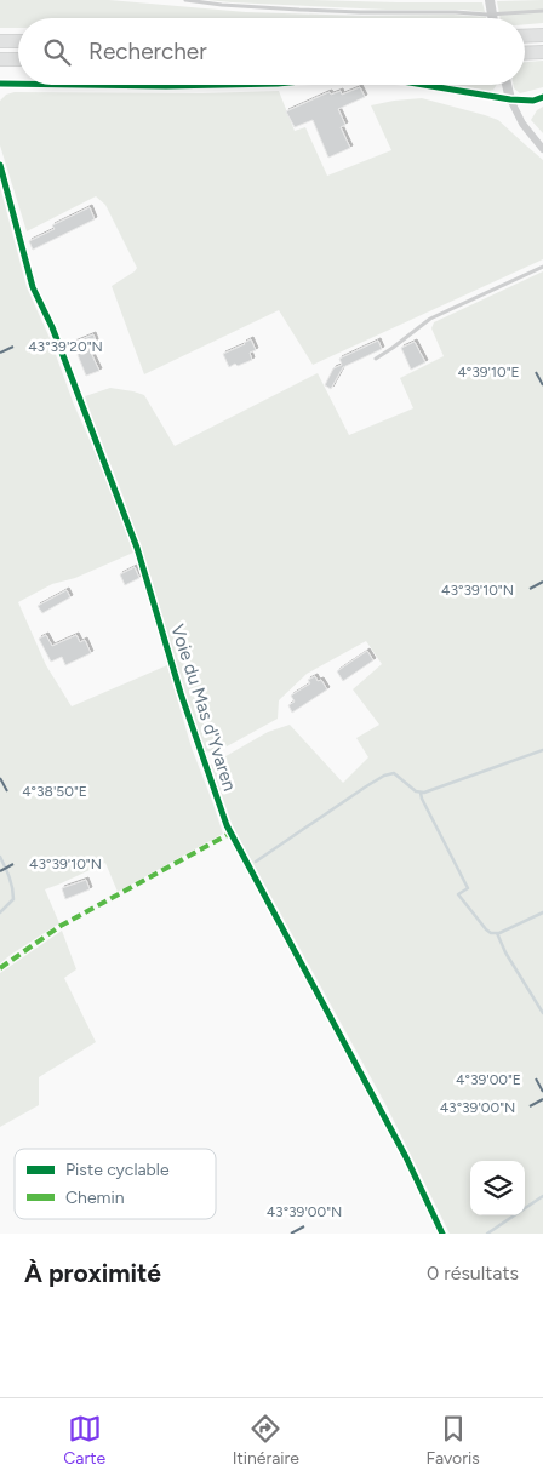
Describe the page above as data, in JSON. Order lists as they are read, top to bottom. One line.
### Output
{"streets":{"street":["Voie du Mas d'Yvaren"]},"legend":["Piste cyclable","Chemin"],"page":{"search":"Rechercher","heading":["À proximité","0 résultats"],"nav":["Carte","Itinéraire","Favoris"]},"coordinates":["43°39'20\"N","4°39'10\"E","43°39'10\"N","4°38'50\"E","4°39'00\"E","43°39'00\"N"]}
